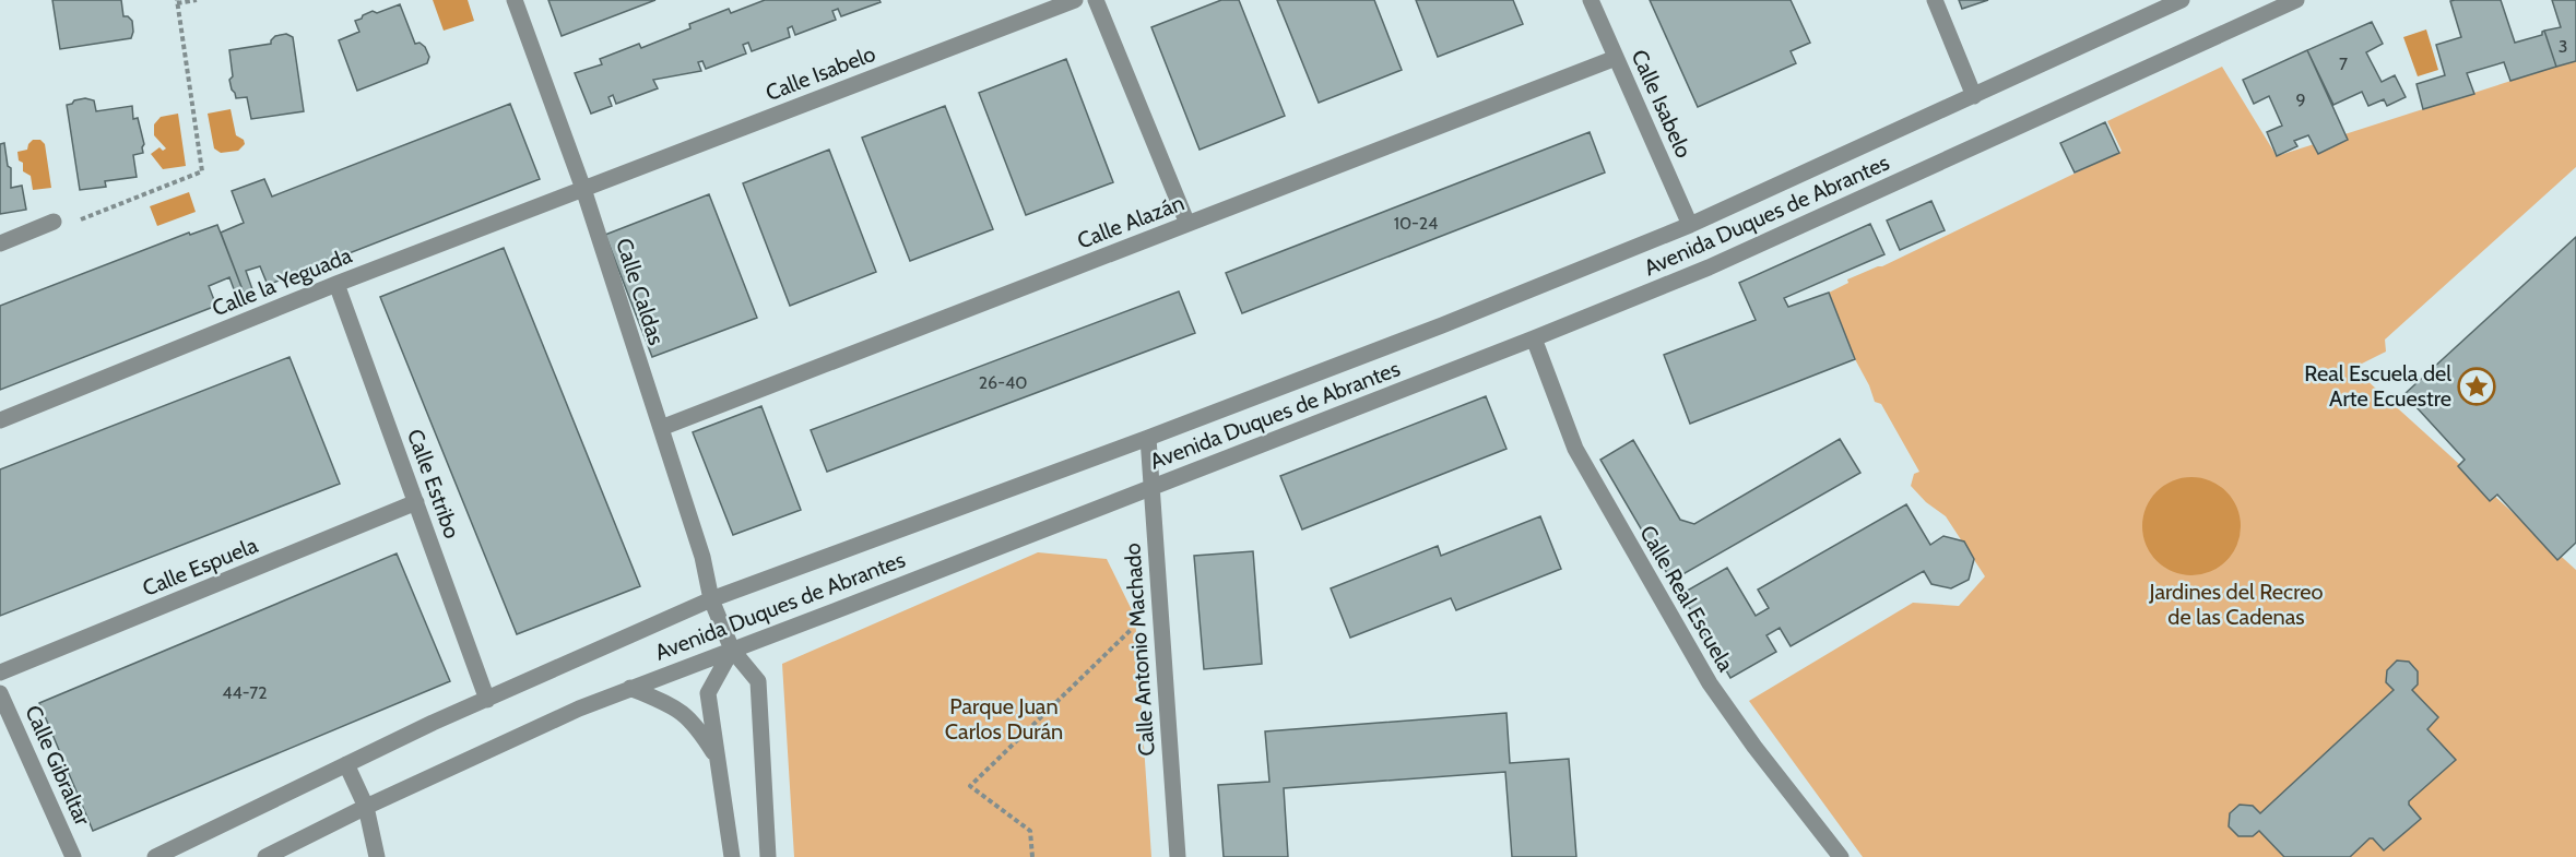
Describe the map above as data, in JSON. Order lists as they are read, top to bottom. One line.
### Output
{"streets":{"street":["Calle Isabelo","Avenida Duques de Abrantes","Calle Alazán","Calle la Yeguada","Calle Caldas","Calle Estribo","Calle Espuela","Calle Real Escuela","Calle Antonio Machado","Calle Gibraltar"]},"crossings":[["Calle Isabelo","Avenida Duques de Abrantes"],["Calle Isabelo","Calle Alazán"],["Calle Isabelo","Calle la Yeguada"],["Calle Isabelo","Calle Caldas"],["Avenida Duques de Abrantes","Calle Caldas"],["Avenida Duques de Abrantes","Calle Estribo"],["Avenida Duques de Abrantes","Calle Real Escuela"],["Avenida Duques de Abrantes","Calle Antonio Machado"],["Calle Alazán","Calle Caldas"],["Calle la Yeguada","Calle Caldas"],["Calle la Yeguada","Calle Estribo"],["Calle Estribo","Calle Espuela"]],"parks":["Jardines del Recreo de las Cadenas","Parque Juan Carlos Durán"],"places":{"place":["Real Escuela del Arte Ecuestre"]},"house_numbers":["3","7","9","10-24","26-40","44-72"]}
